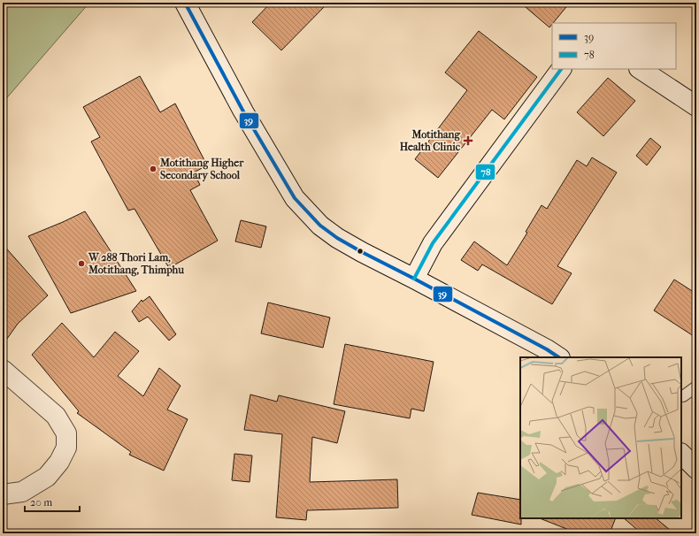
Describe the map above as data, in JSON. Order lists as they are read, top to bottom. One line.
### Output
{"places":{"health":["Motithang Health Clinic"],"other":["Motithang Higher Secondary School","W 288 Thori Lam, Motithang, Thimphu"]},"lines":["transit line 39","transit line 78"],"legend":["39","78"],"scale_bar":"20 m"}
